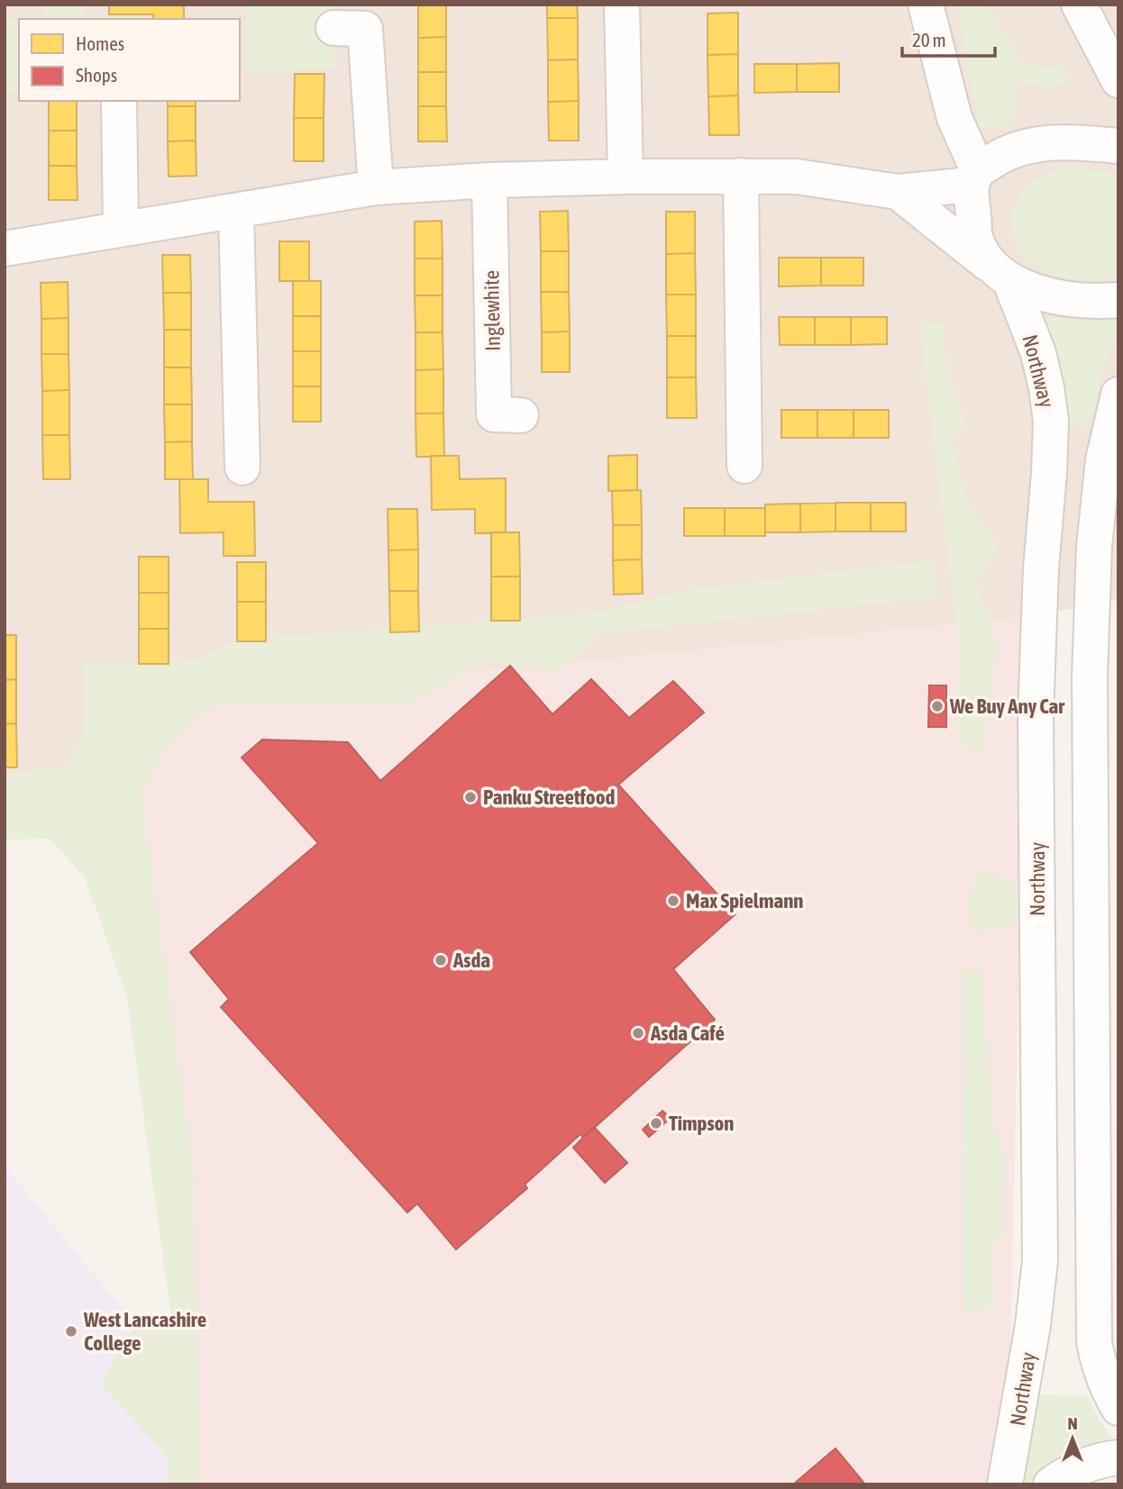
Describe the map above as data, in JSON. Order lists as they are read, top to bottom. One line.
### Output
{"streets":{"street":["Inglewhite","Northway"]},"places":["We Buy Any Car","Panku Streetfood","Max Spielmann","Asda","Asda Café","Timpson","West Lancashire College"],"legend":["Homes","Shops"],"scale_bar":"20 m","north":"top"}
